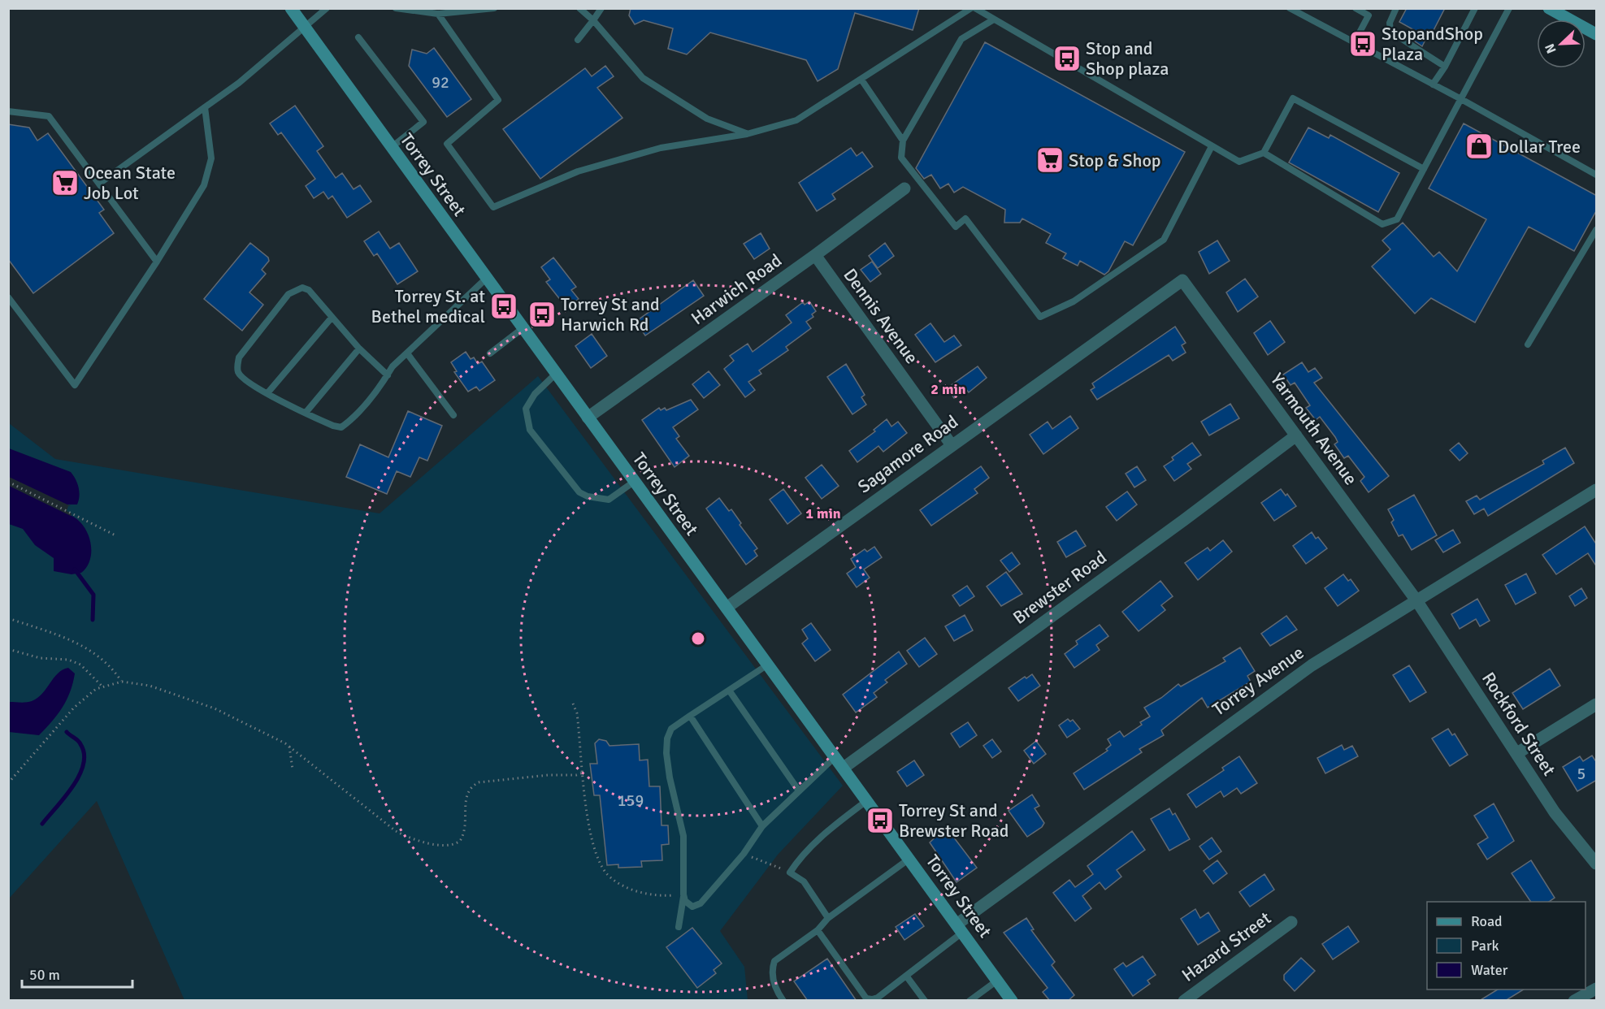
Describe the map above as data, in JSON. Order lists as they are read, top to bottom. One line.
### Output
{"streets":{"main road":["Torrey Street"],"street":["Harwich Road","Dennis Avenue","Yarmouth Avenue","Sagamore Road","Brewster Road","Torrey Avenue","Rockford Street","Hazard Street"]},"crossings":[["Torrey Street","Harwich Road"],["Torrey Street","Sagamore Road"],["Torrey Street","Brewster Road"],["Torrey Street","Torrey Avenue"],["Harwich Road","Dennis Avenue"],["Dennis Avenue","Sagamore Road"],["Yarmouth Avenue","Sagamore Road"],["Yarmouth Avenue","Brewster Road"],["Yarmouth Avenue","Torrey Avenue"],["Yarmouth Avenue","Rockford Street"],["Torrey Avenue","Rockford Street"]],"places":{"bus stop":["StopandShop Plaza","Stop and Shop plaza","Torrey St. at Bethel medical","Torrey St and Harwich Rd","Torrey St and Brewster Road"],"shop":["Dollar Tree"],"supermarket":["Stop & Shop","Ocean State Job Lot"]},"house_numbers":["92","5","159"],"legend":["Road","Park","Water"],"scale_bar":"50 m","north":"bottom left","rings":["2 min","1 min"]}
